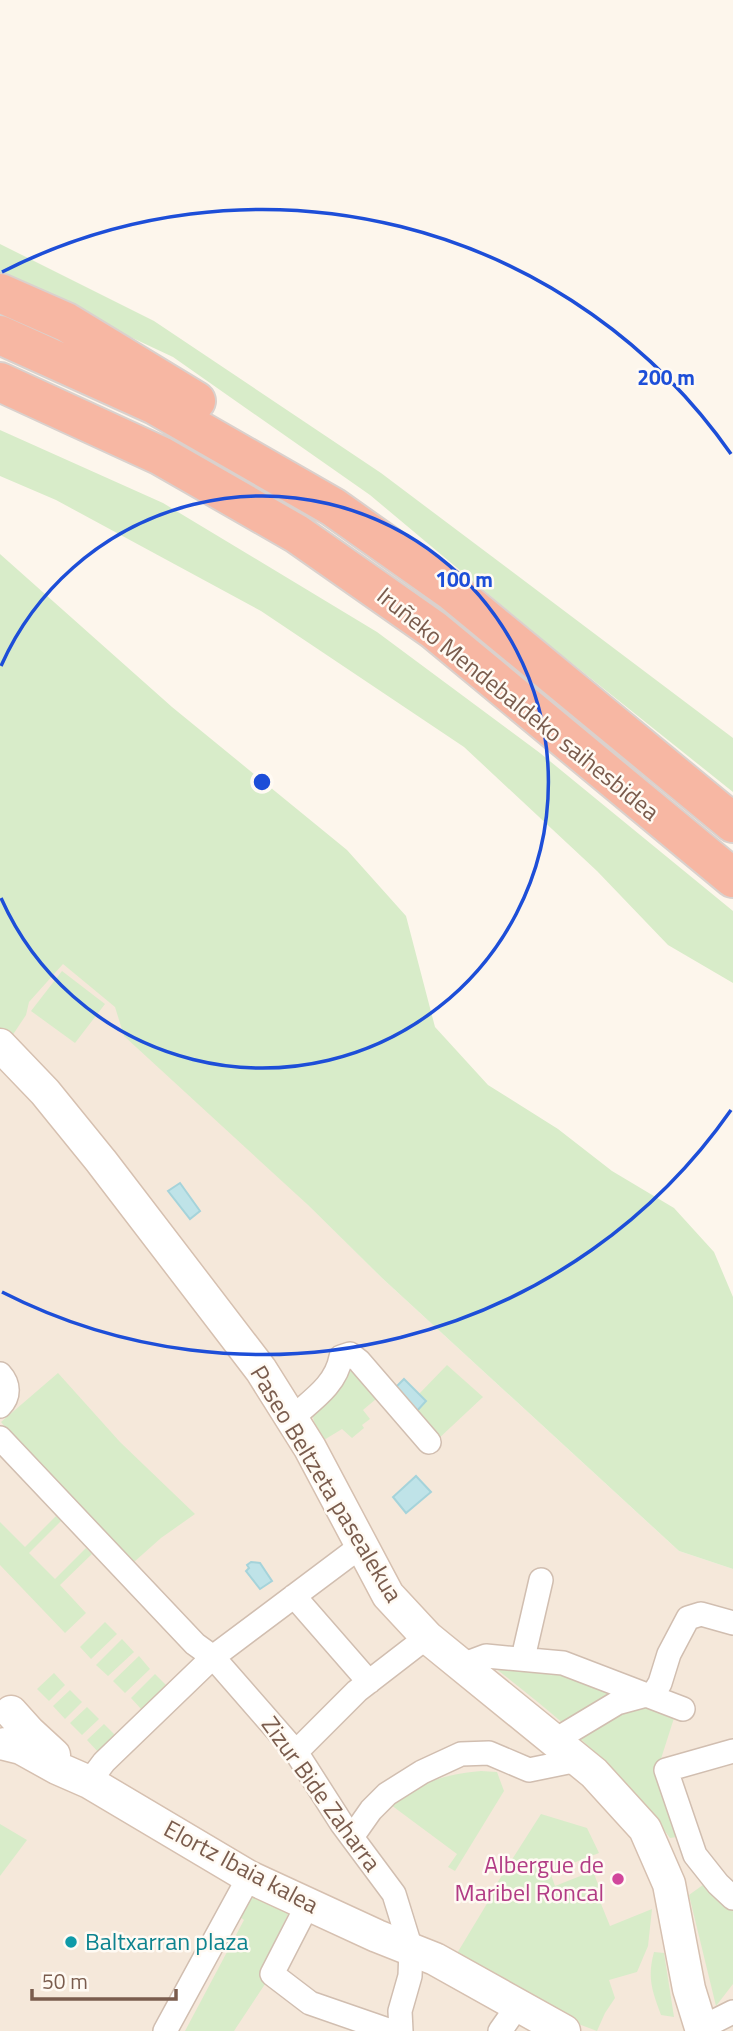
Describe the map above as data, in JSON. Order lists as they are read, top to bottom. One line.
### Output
{"streets":{"highway":["Iruñeko Mendebaldeko saihesbidea"],"street":["Paseo Beltzeta pasealekua","Zizur Bide Zaharra","Elortz Ibaia kalea"]},"crossings":[["Zizur Bide Zaharra","Elortz Ibaia kalea"]],"places":["Albergue de Maribel Roncal","Baltxarran plaza"],"scale_bar":"50 m","rings":["200 m","100 m"]}
